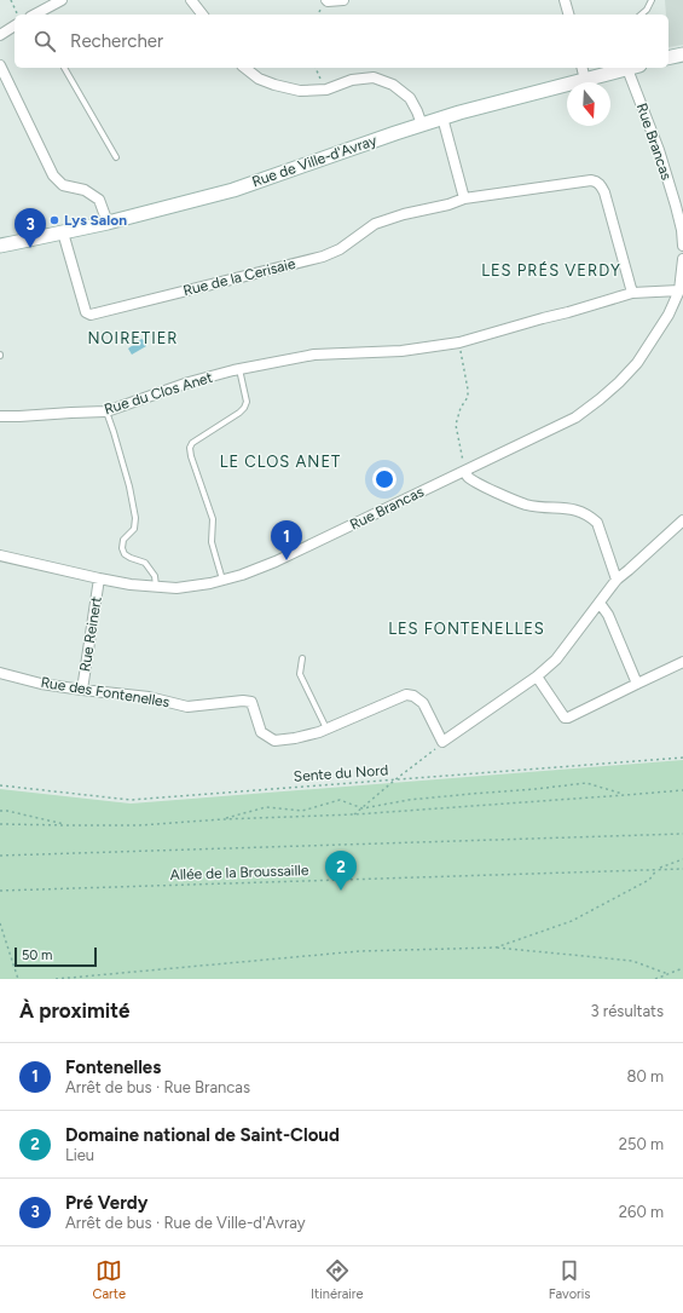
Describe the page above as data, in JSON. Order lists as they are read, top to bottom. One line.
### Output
{"streets":{"main road":["Rue de Ville-d'Avray"],"street":["Rue Brancas","Rue de la Cerisaie","Rue du Clos Anet","Rue Reinert","Rue des Fontenelles"],"path":["Sente du Nord","Allée de la Broussaille"]},"crossings":[["Rue Brancas","Rue du Clos Anet"],["Rue Brancas","Rue Reinert"],["Rue de Ville-d'Avray","Rue de la Cerisaie"],["Rue de la Cerisaie","Rue du Clos Anet"],["Rue Reinert","Rue des Fontenelles"]],"districts":["LES PRÉS VERDY","NOIRETIER","LE CLOS ANET","LES FONTENELLES"],"places":["Lys Salon"],"scale_bar":"50 m","north":"bottom","page":{"search":"Rechercher","pins":["3","1","2"],"scale":"50 m","heading":["À proximité","3 résultats"],"list":[{"mark":"1","name":"Fontenelles","note":"Arrêt de bus · Rue Brancas","value":"80 m"},{"mark":"2","name":"Domaine national de Saint-Cloud","note":"Lieu","value":"250 m"},{"mark":"3","name":"Pré Verdy","note":"Arrêt de bus · Rue de Ville-d'Avray","value":"260 m"}],"nav":["Carte","Itinéraire","Favoris"]}}
